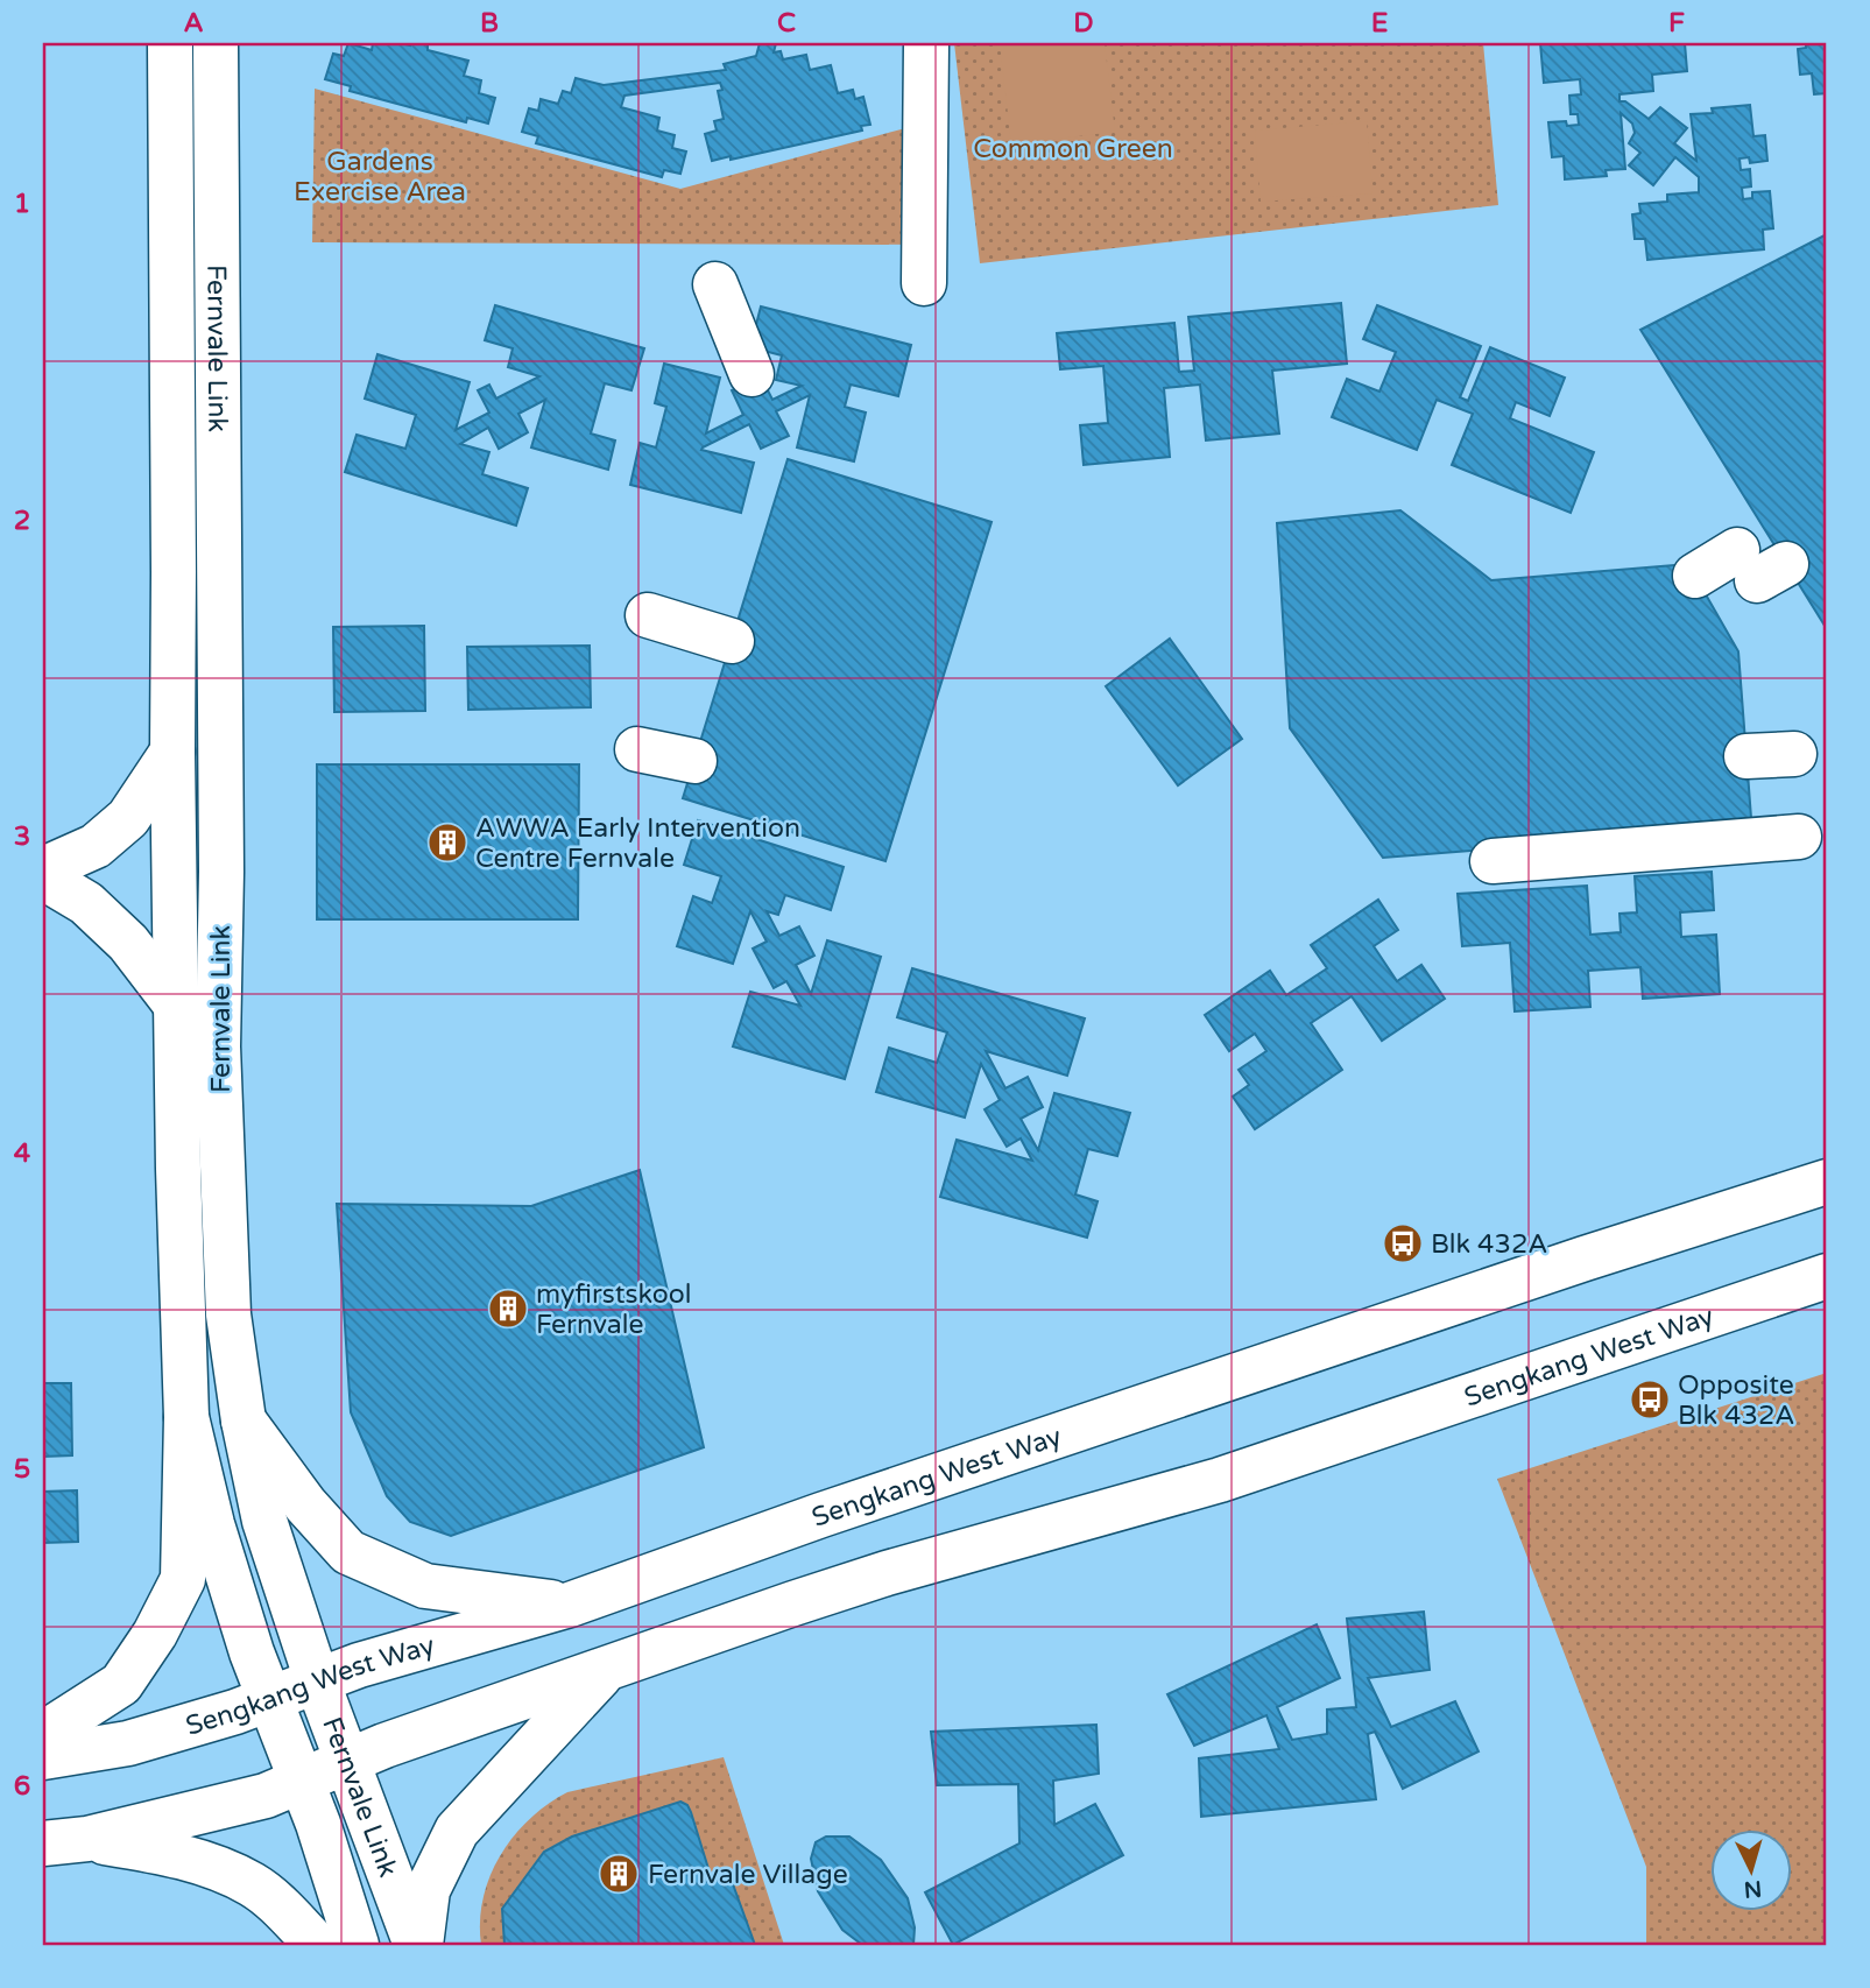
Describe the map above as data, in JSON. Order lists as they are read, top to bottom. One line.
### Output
{"streets":{"main road":["Fernvale Link","Sengkang West Way"]},"crossings":[["Fernvale Link","Sengkang West Way"]],"parks":["Common Green","Gardens Exercise Area"],"places":{"building":["AWWA Early Intervention Centre Fernvale","myfirstskool Fernvale","Fernvale Village"],"bus stop":["Blk 432A","Opposite Blk 432A"]},"north":"bottom","grid":{"columns":["A","B","C","D","E","F"],"rows":["1","2","3","4","5","6"]}}
